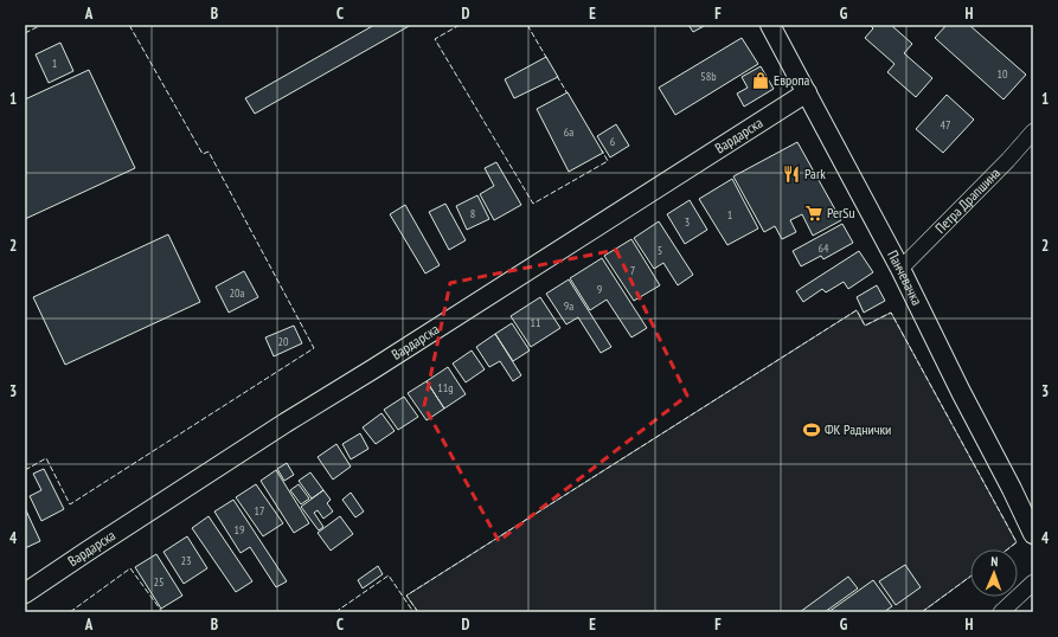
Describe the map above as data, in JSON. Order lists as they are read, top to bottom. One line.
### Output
{"streets":{"street":["Вардарска","Петра Драпшина","Панчевачка"]},"crossings":[["Вардарска","Панчевачка"],["Петра Драпшина","Панчевачка"]],"places":{"shop":["Европа"],"restaurant":["Park"],"supermarket":["PerSu"],"sports":["ФК Раднички"]},"house_numbers":["1","10","58b","47","6a","6","8","1","3","64","5","7","9","20a","9a","11","20","11g","17","19","23","25"],"north":"top","grid":{"columns":["A","B","C","D","E","F","G","H"],"rows":["1","2","3","4"]}}
